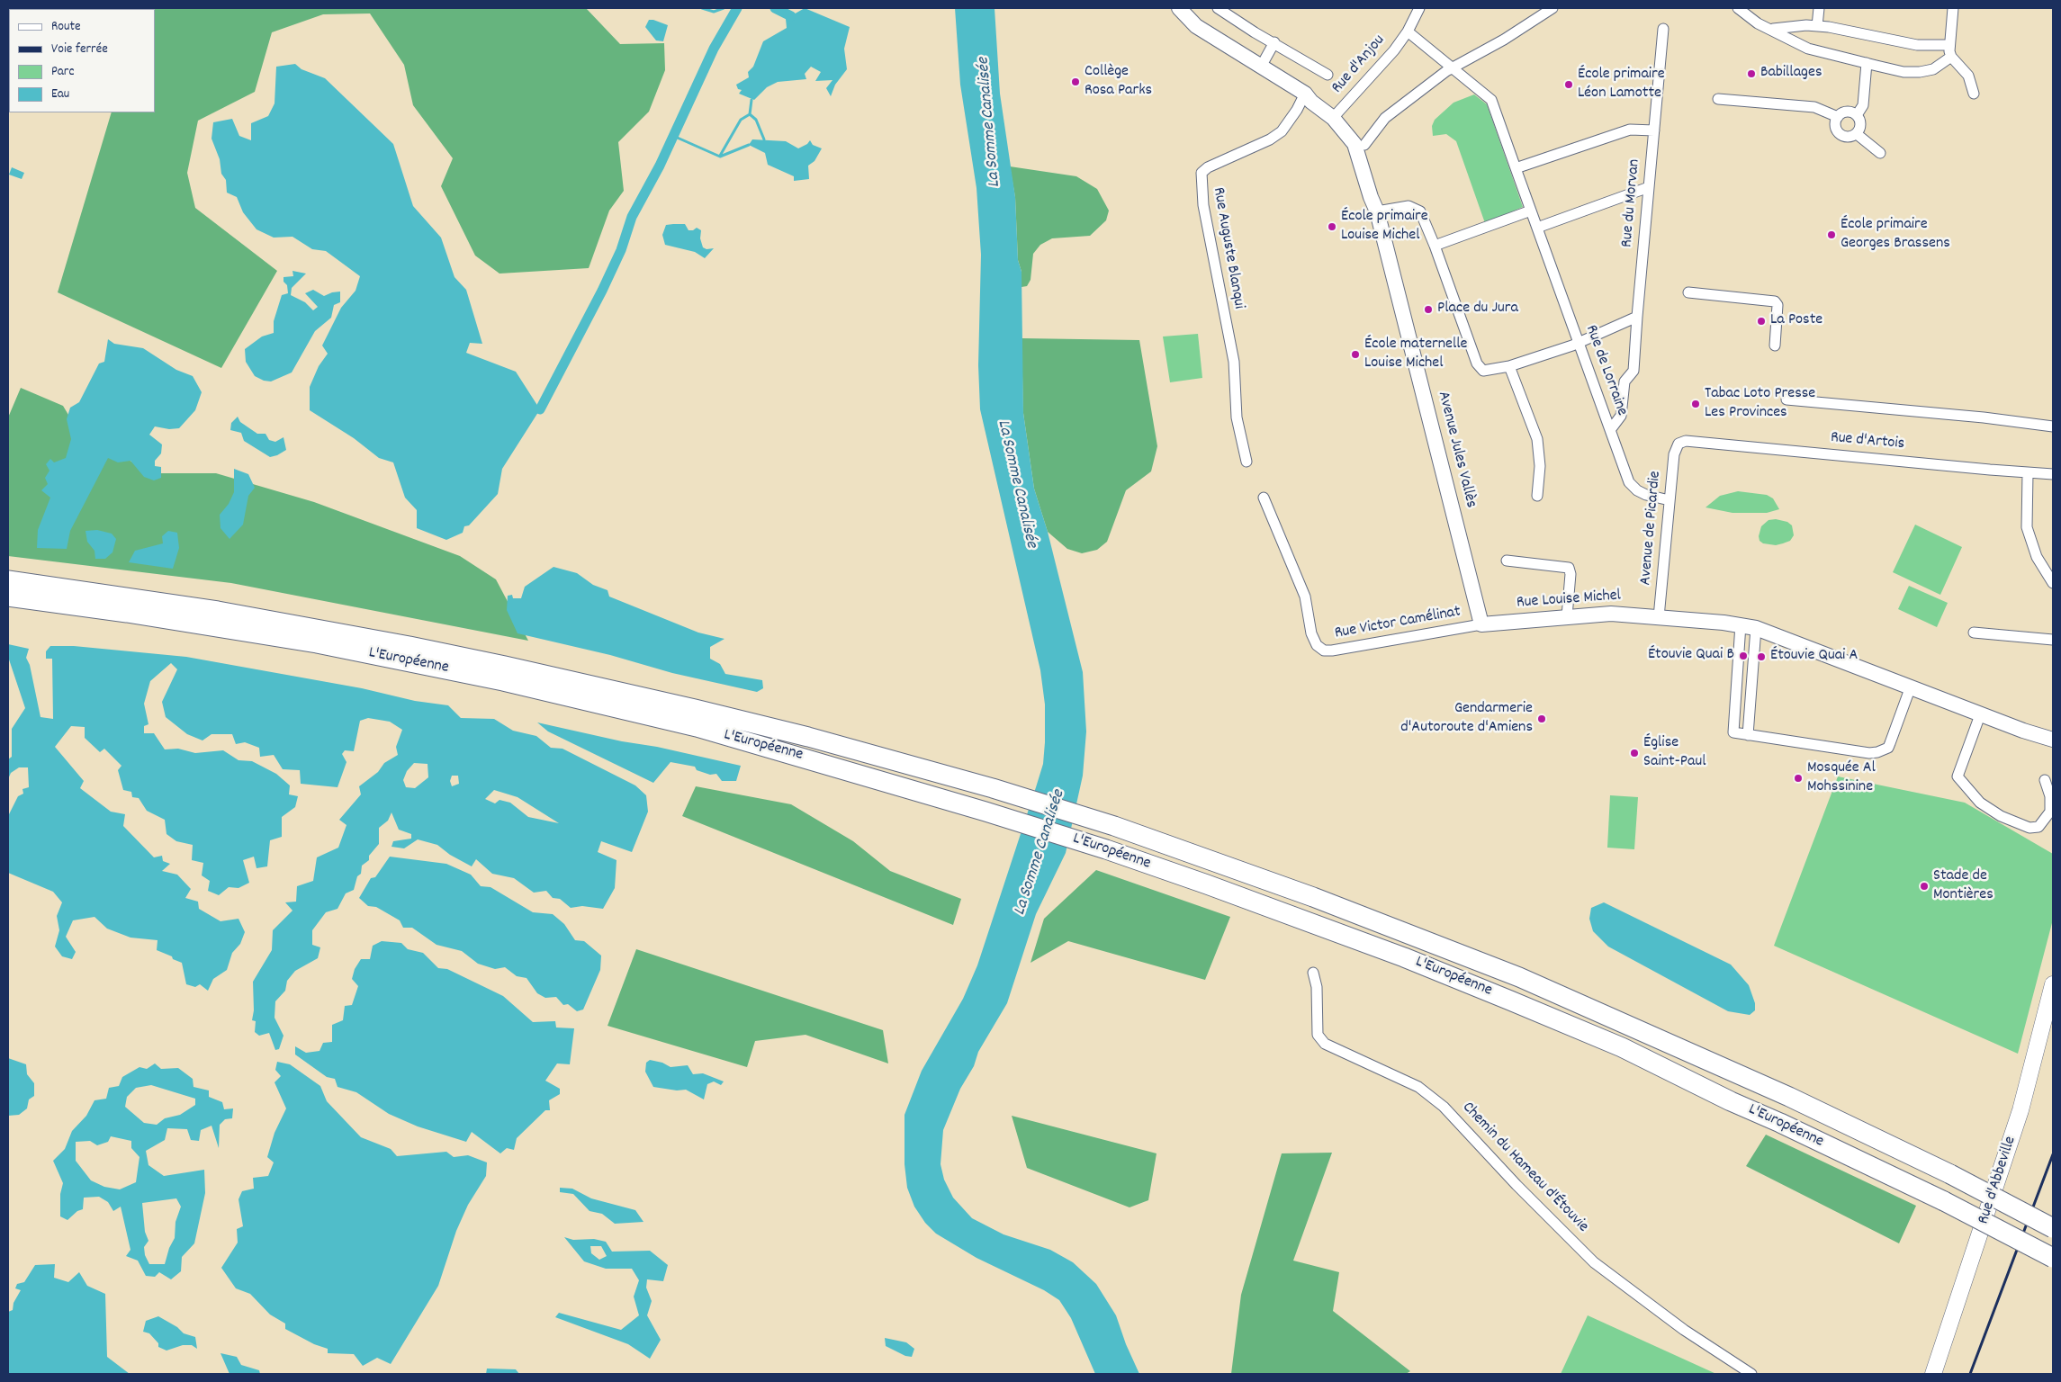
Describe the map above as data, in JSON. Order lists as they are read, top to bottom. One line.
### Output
{"streets":{"highway":["L'Européenne"],"main road":["Rue d'Abbeville"],"street":["Rue d'Anjou","Rue du Morvan","Rue Auguste Blanqui","Rue de Lorraine","Rue d'Artois","Avenue Jules Vallès","Avenue de Picardie","Rue Louise Michel","Rue Victor Camélinat","Chemin du Hameau d'Étouvie"]},"crossings":[["Rue d'Anjou","Rue de Lorraine"],["Rue du Morvan","Rue de Lorraine"],["Rue de Lorraine","Avenue de Picardie"],["Rue d'Artois","Avenue de Picardie"],["Avenue Jules Vallès","Rue Louise Michel"],["Avenue Jules Vallès","Rue Victor Camélinat"],["Avenue de Picardie","Rue Louise Michel"],["Rue Louise Michel","Rue Victor Camélinat"]],"water":["La Somme Canalisée"],"places":["Babillages","Collège Rosa Parks","École primaire Léon Lamotte","École primaire Louise Michel","École primaire Georges Brassens","Place du Jura","La Poste","École maternelle Louise Michel","Tabac Loto Presse Les Provinces","Étouvie Quai B","Étouvie Quai A","Gendarmerie d'Autoroute d'Amiens","Église Saint-Paul","Mosquée Al Mohssinine","Stade de Montières"],"legend":["Route","Voie ferrée","Parc","Eau"]}
